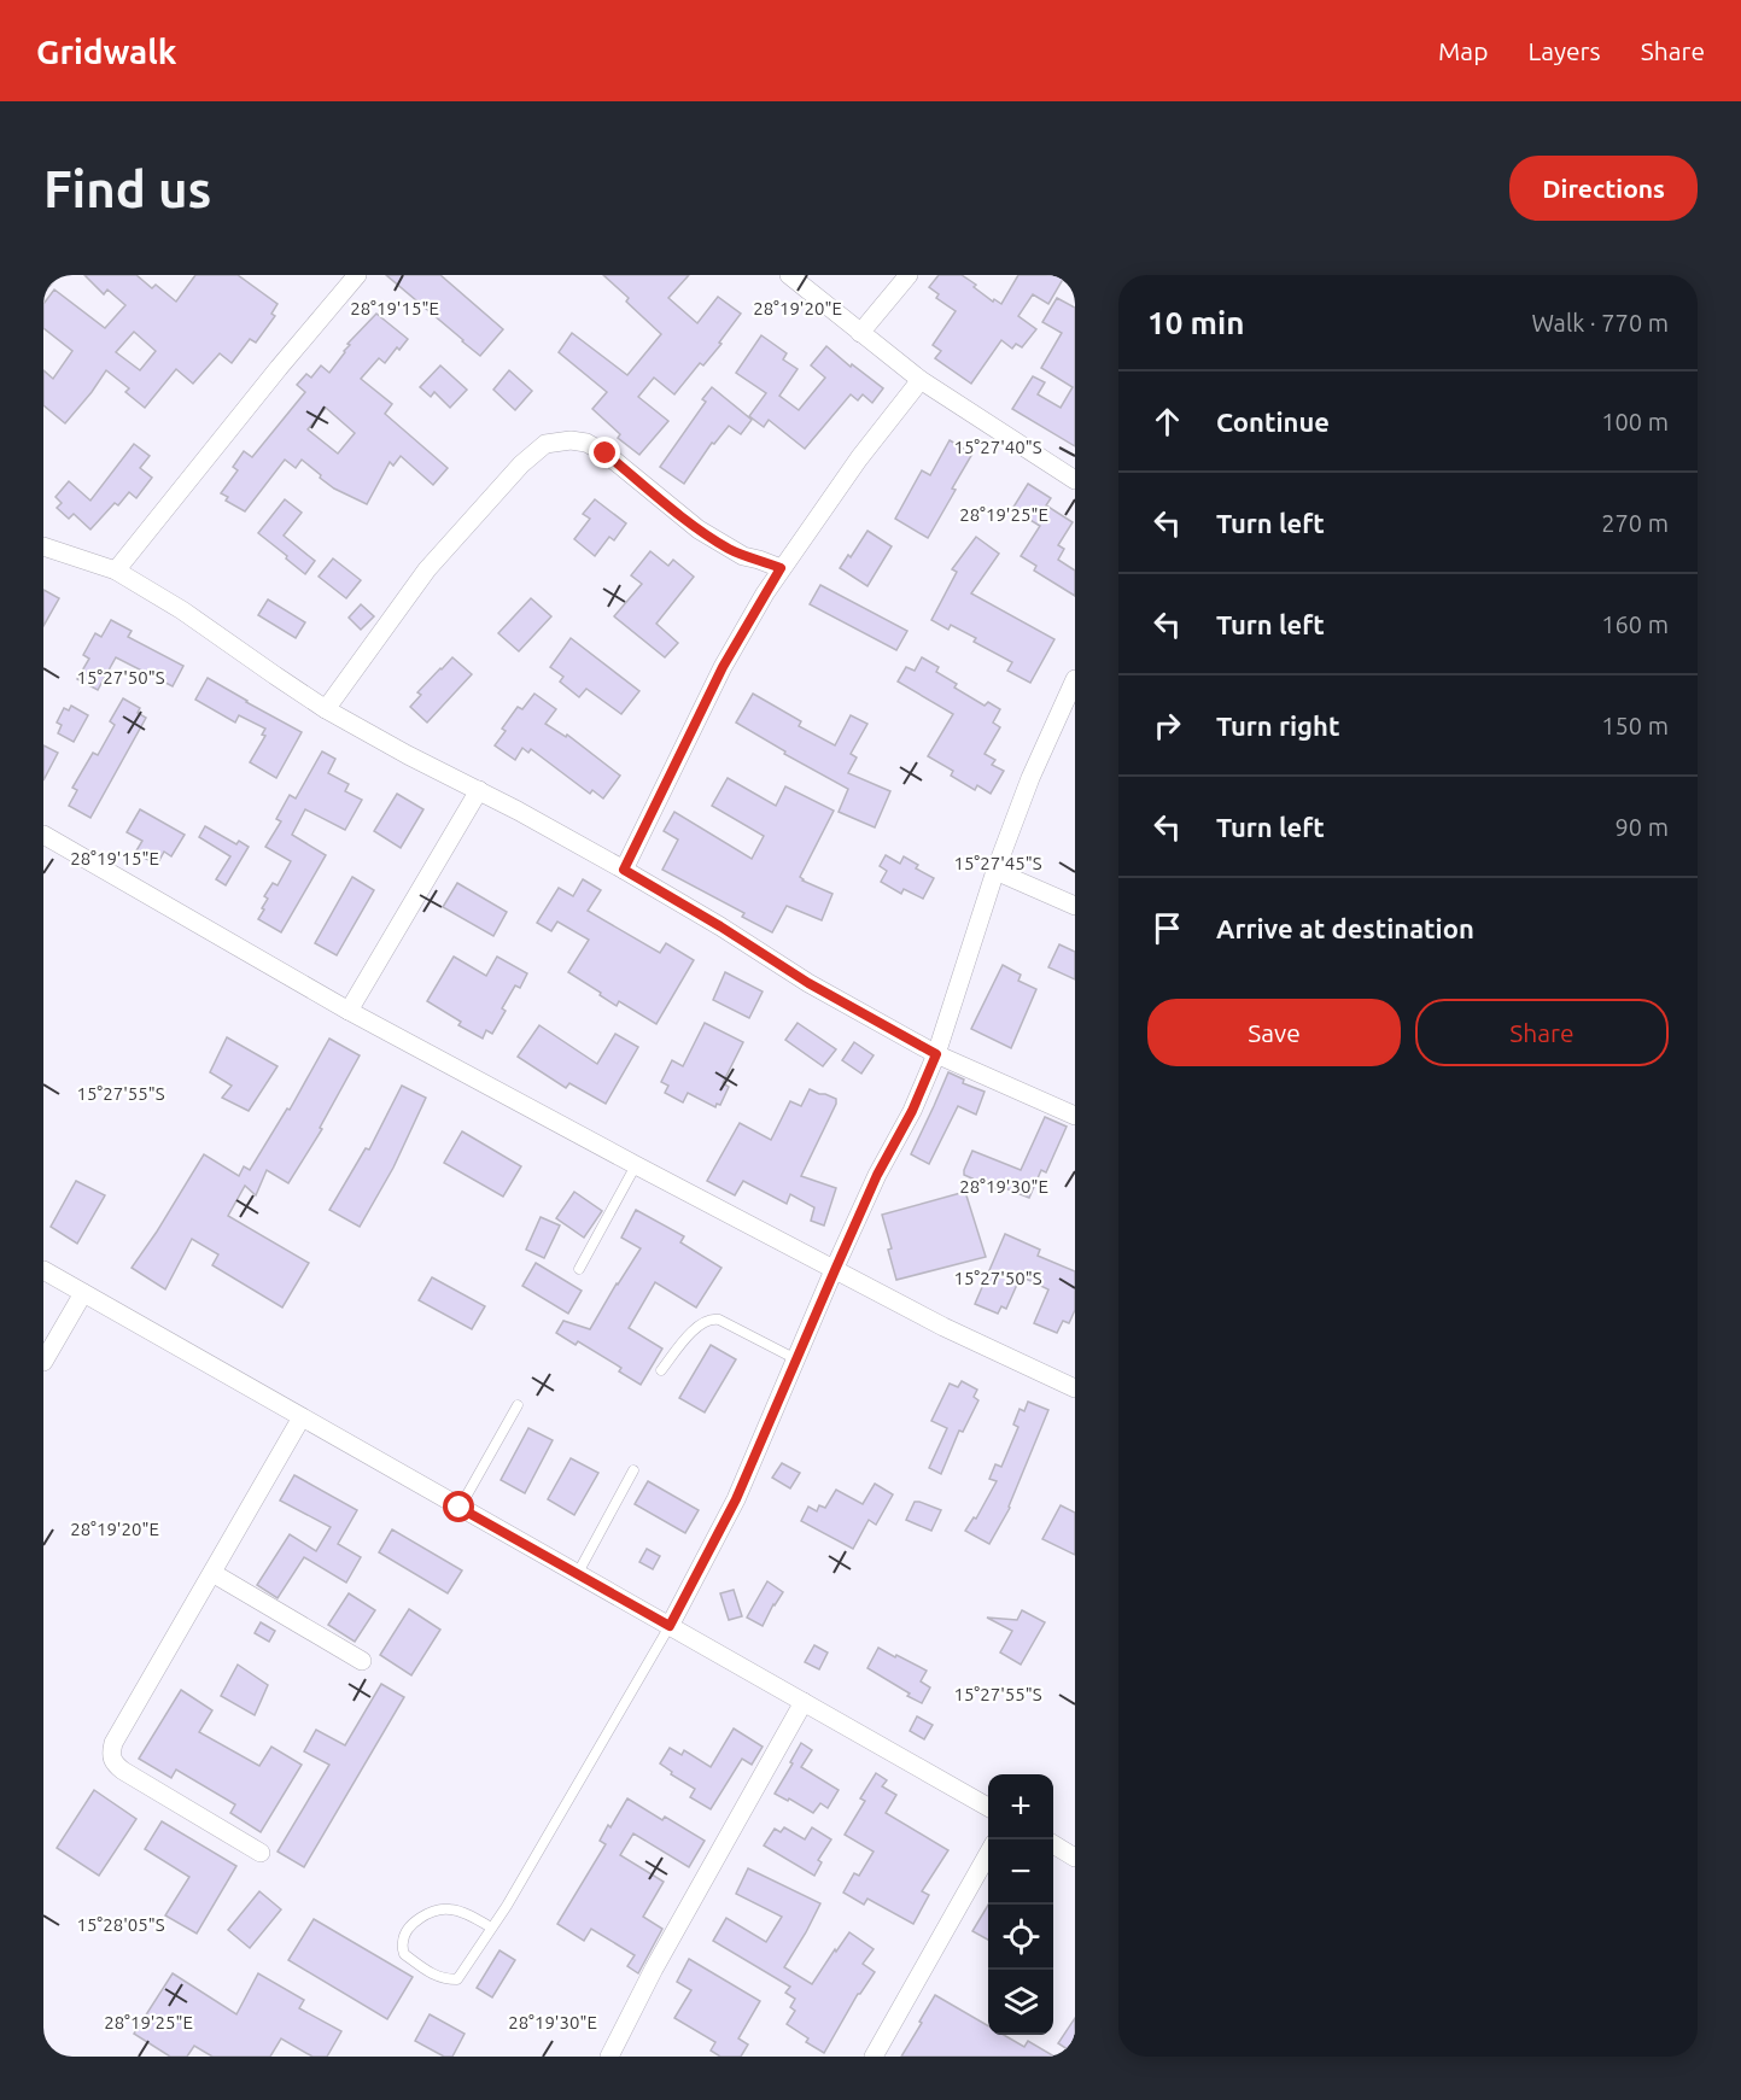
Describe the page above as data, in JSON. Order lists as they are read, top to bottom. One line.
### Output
{"page":{"header":"Gridwalk","nav":["Map","Layers","Share"],"buttons":["Directions",["Save","Share"]],"title":"Find us","heading":["10 min","Walk · 770 m"],"list":[["Continue","100 m"],["Turn left","270 m"],["Turn left","160 m"],["Turn right","150 m"],["Turn left","90 m"],"Arrive at destination"],"map_buttons":["+","−"]},"coordinates":["28°19'15\"E","28°19'20\"E","15°27'40\"S","28°19'25\"E","15°27'50\"S","15°27'45\"S","15°27'55\"S","28°19'30\"E","15°28'05\"S"]}
